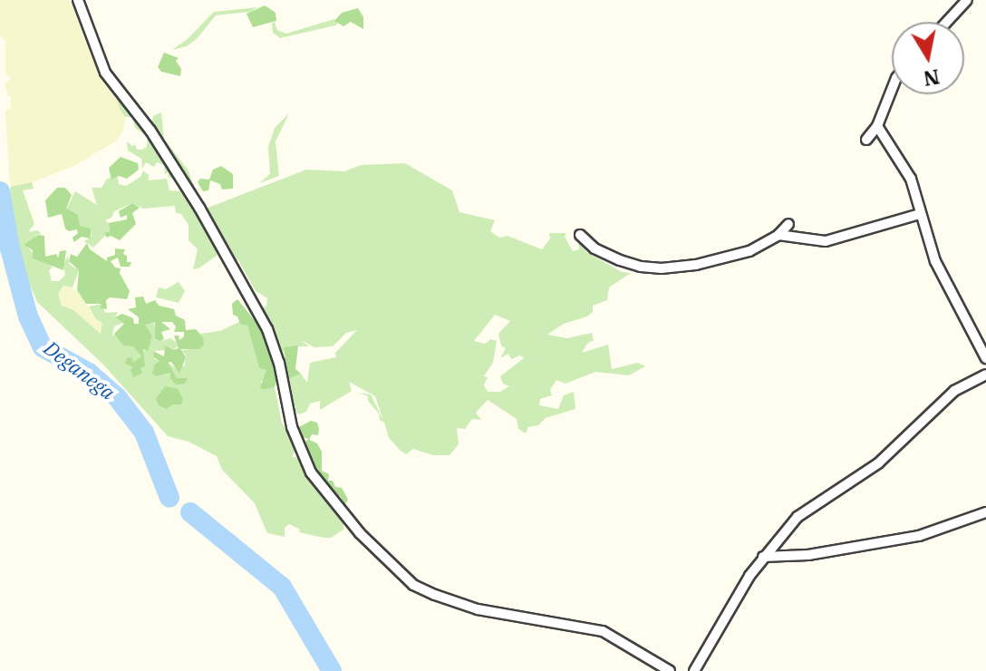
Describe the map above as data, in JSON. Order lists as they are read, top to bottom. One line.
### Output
{"water":["Deganega"],"north":"bottom"}
